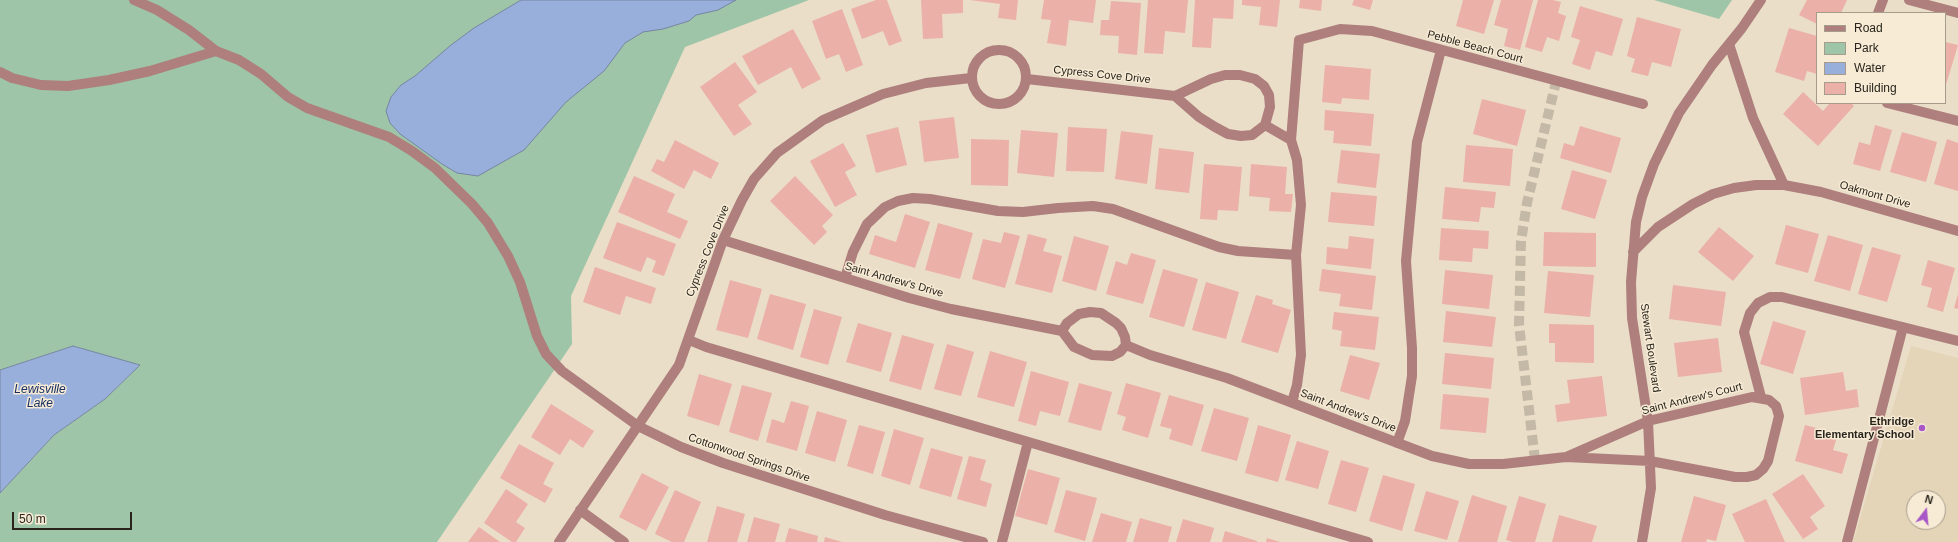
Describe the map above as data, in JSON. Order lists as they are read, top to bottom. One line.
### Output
{"streets":{"street":["Pebble Beach Court","Cypress Cove Drive","Oakmont Drive","Saint Andrew's Drive","Stewart Boulevard","Saint Andrew's Court","Cottonwood Springs Drive"]},"crossings":[["Cypress Cove Drive","Saint Andrew's Drive"],["Cypress Cove Drive","Cottonwood Springs Drive"],["Oakmont Drive","Stewart Boulevard"],["Saint Andrew's Drive","Saint Andrew's Court"],["Stewart Boulevard","Saint Andrew's Court"]],"water":["Lewisville Lake"],"places":["Ethridge Elementary School"],"legend":["Road","Park","Water","Building"],"scale_bar":"50 m","north":"top"}
